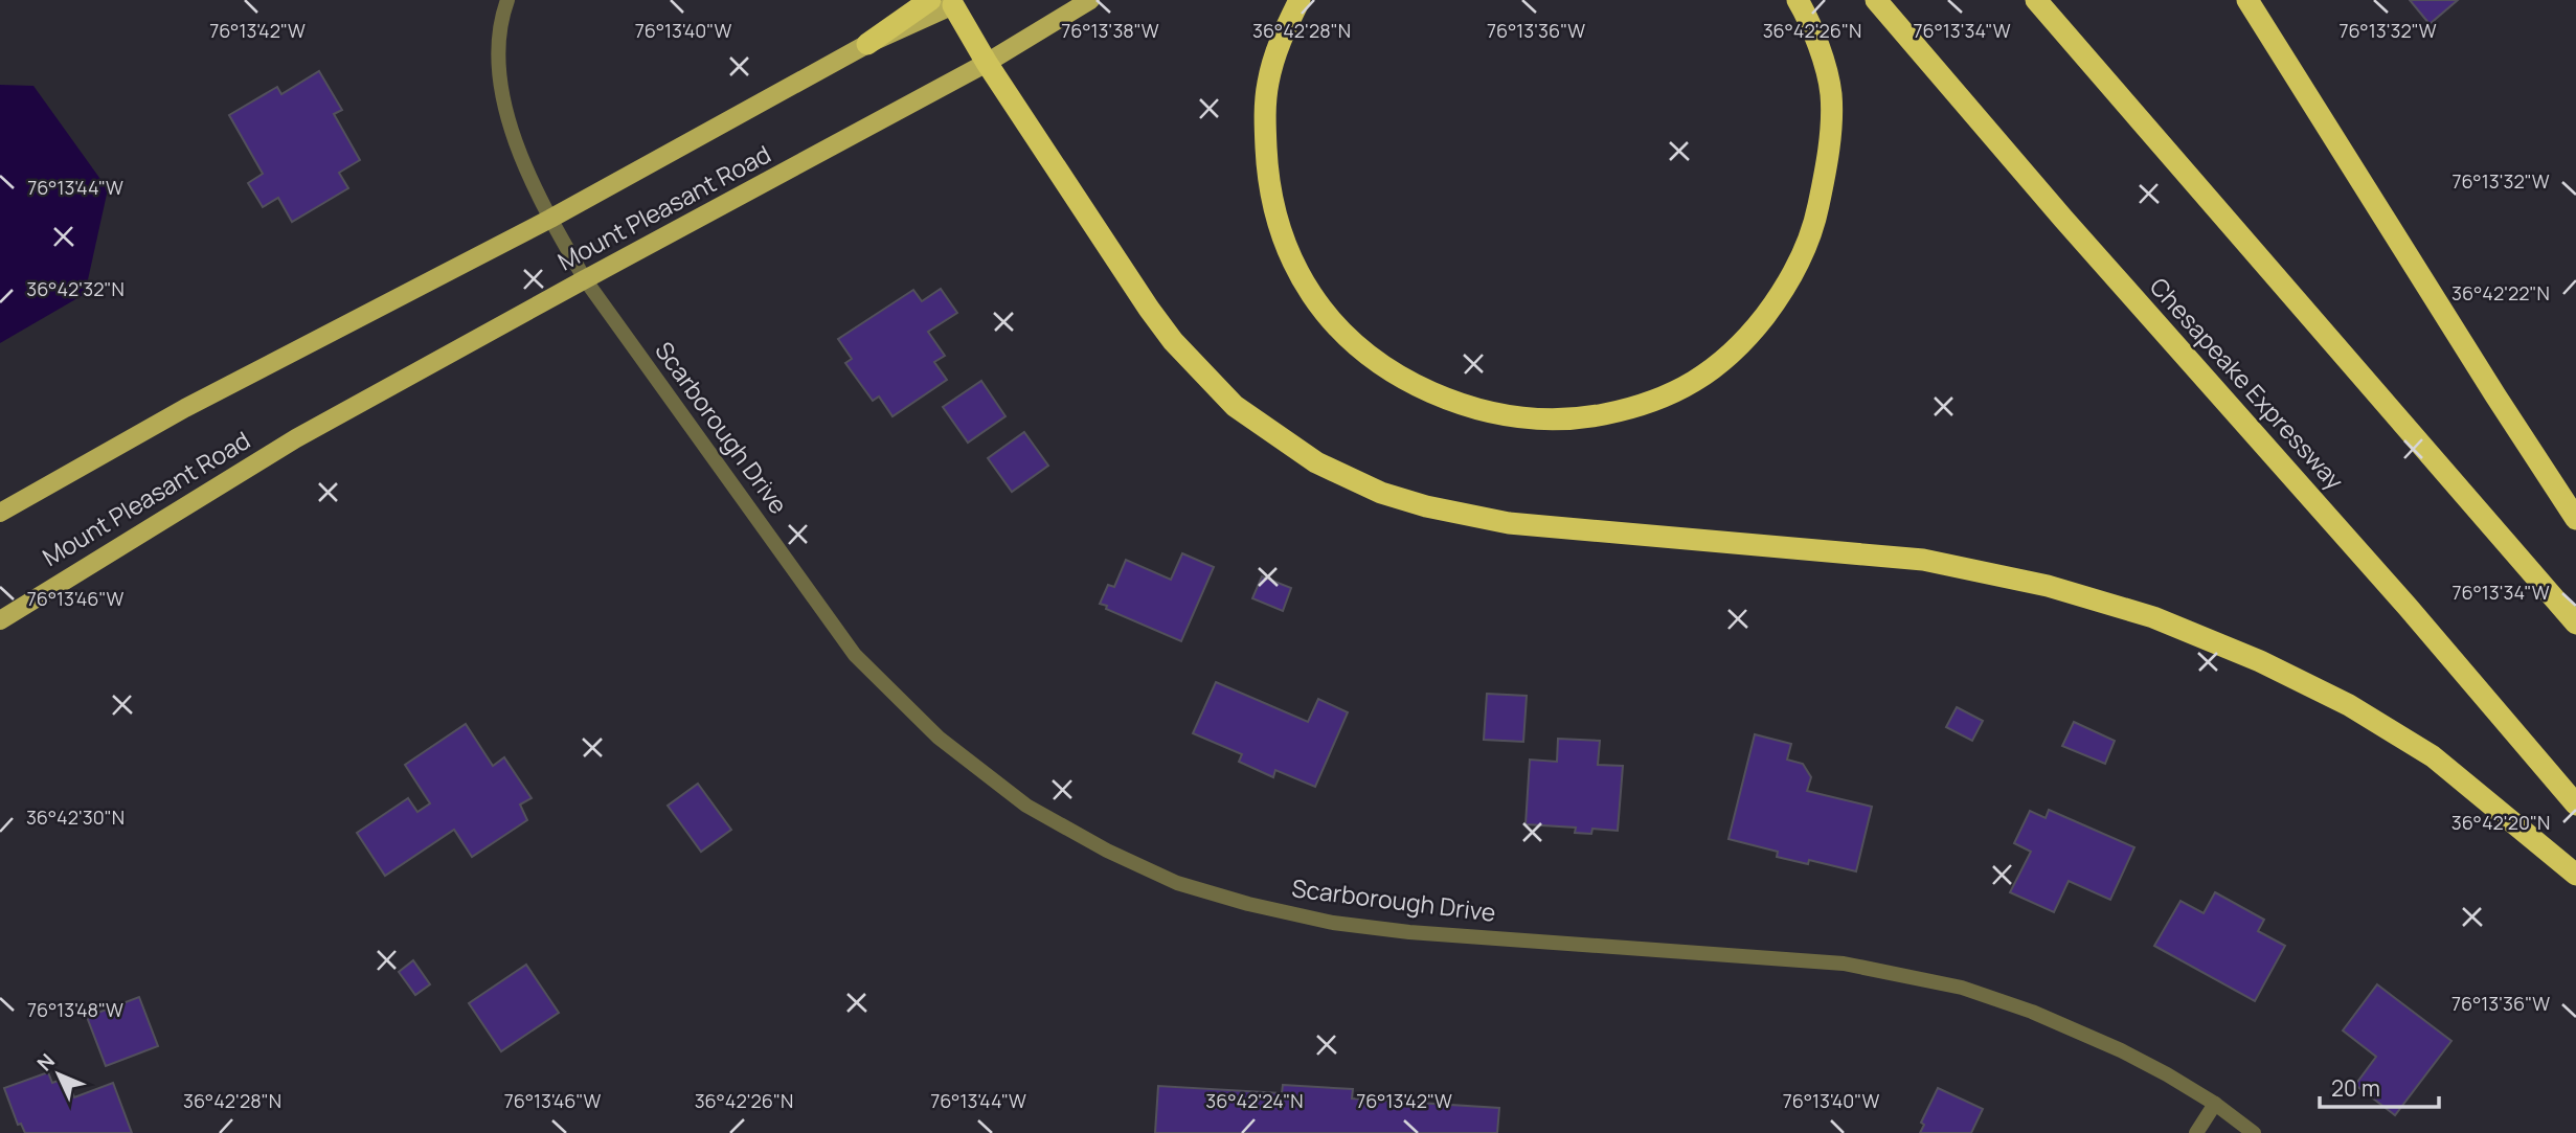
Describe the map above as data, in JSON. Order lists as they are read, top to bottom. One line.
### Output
{"streets":{"highway":["Chesapeake Expressway"],"main road":["Mount Pleasant Road"],"street":["Scarborough Drive"]},"crossings":[["Mount Pleasant Road","Scarborough Drive"]],"scale_bar":"20 m","north":"top left","coordinates":["76°13'32\"W","76°13'42\"W","76°13'40\"W","76°13'38\"W","76°13'36\"W","76°13'34\"W","36°42'28\"N","36°42'26\"N","76°13'44\"W","36°42'32\"N","36°42'22\"N","76°13'46\"W","36°42'30\"N","36°42'20\"N","76°13'48\"W","36°42'24\"N"]}
